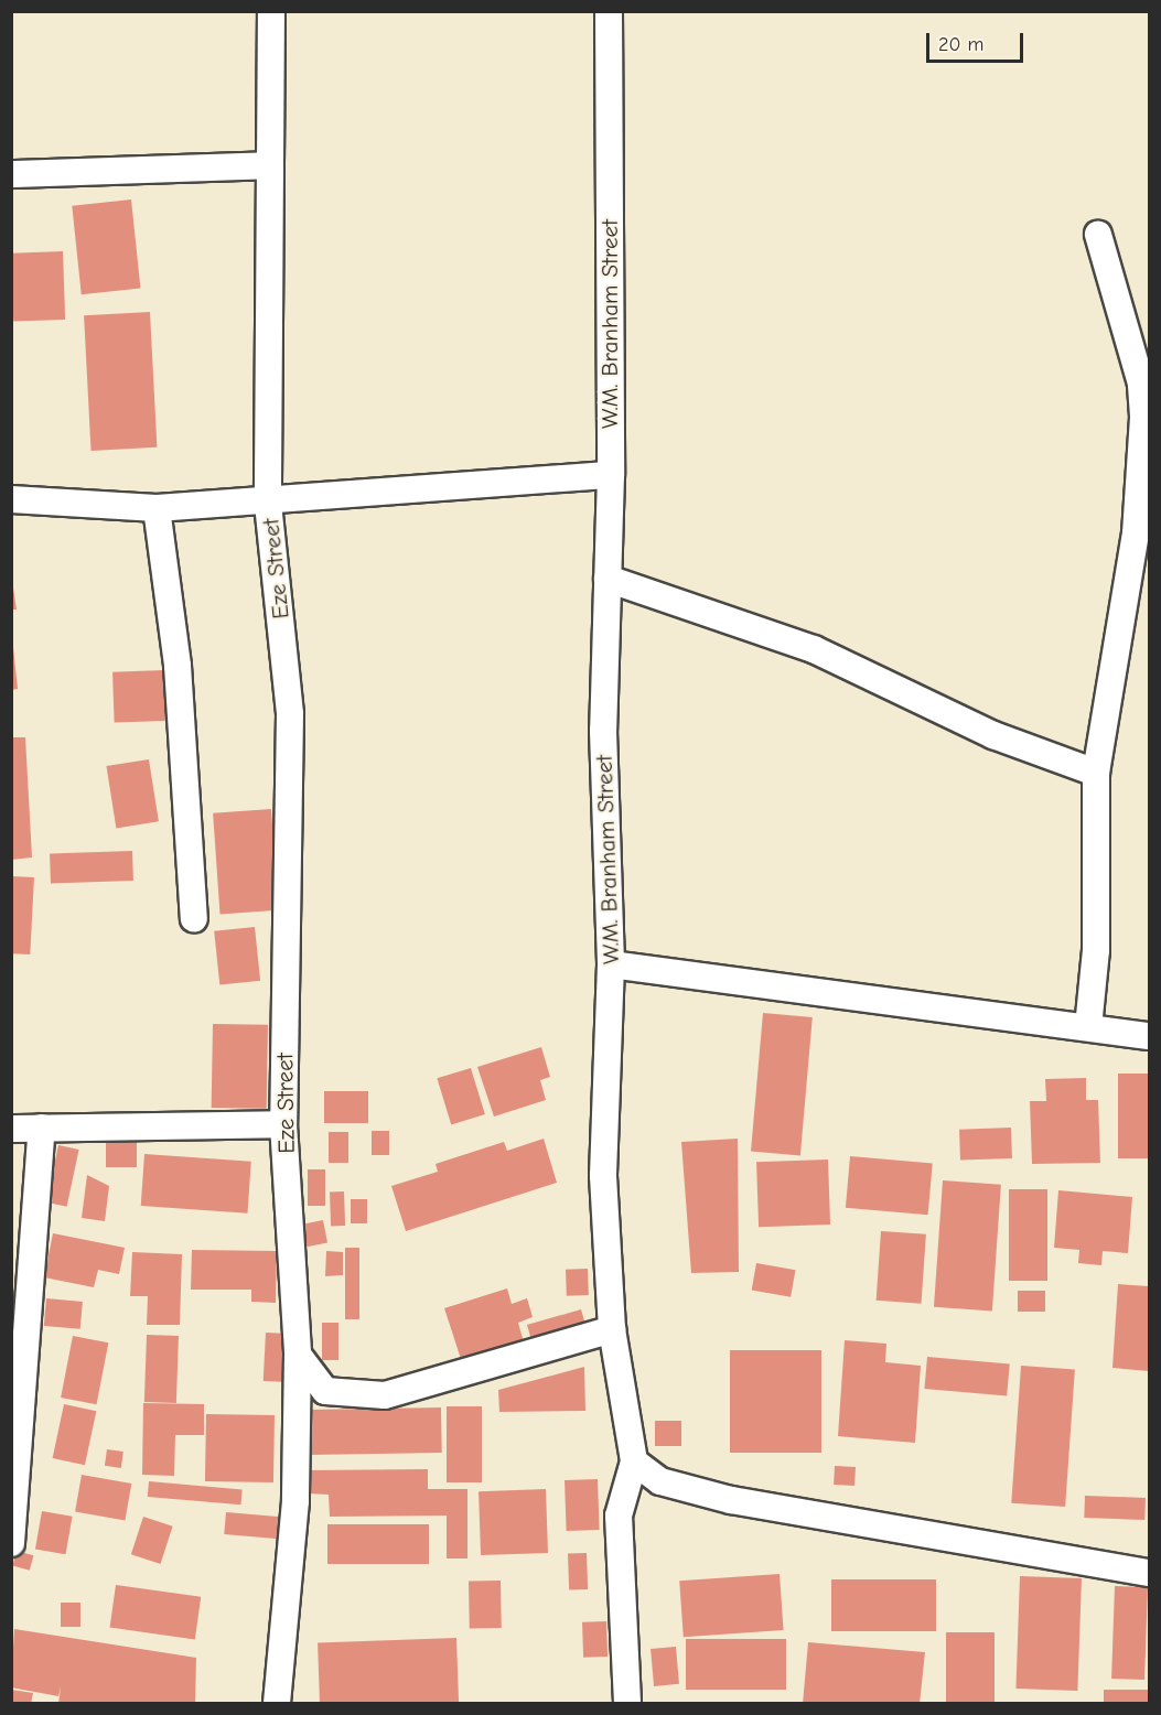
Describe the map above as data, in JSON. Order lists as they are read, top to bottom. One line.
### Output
{"streets":{"street":["W.M. Branham Street","Eze Street"]},"scale_bar":"20 m"}
